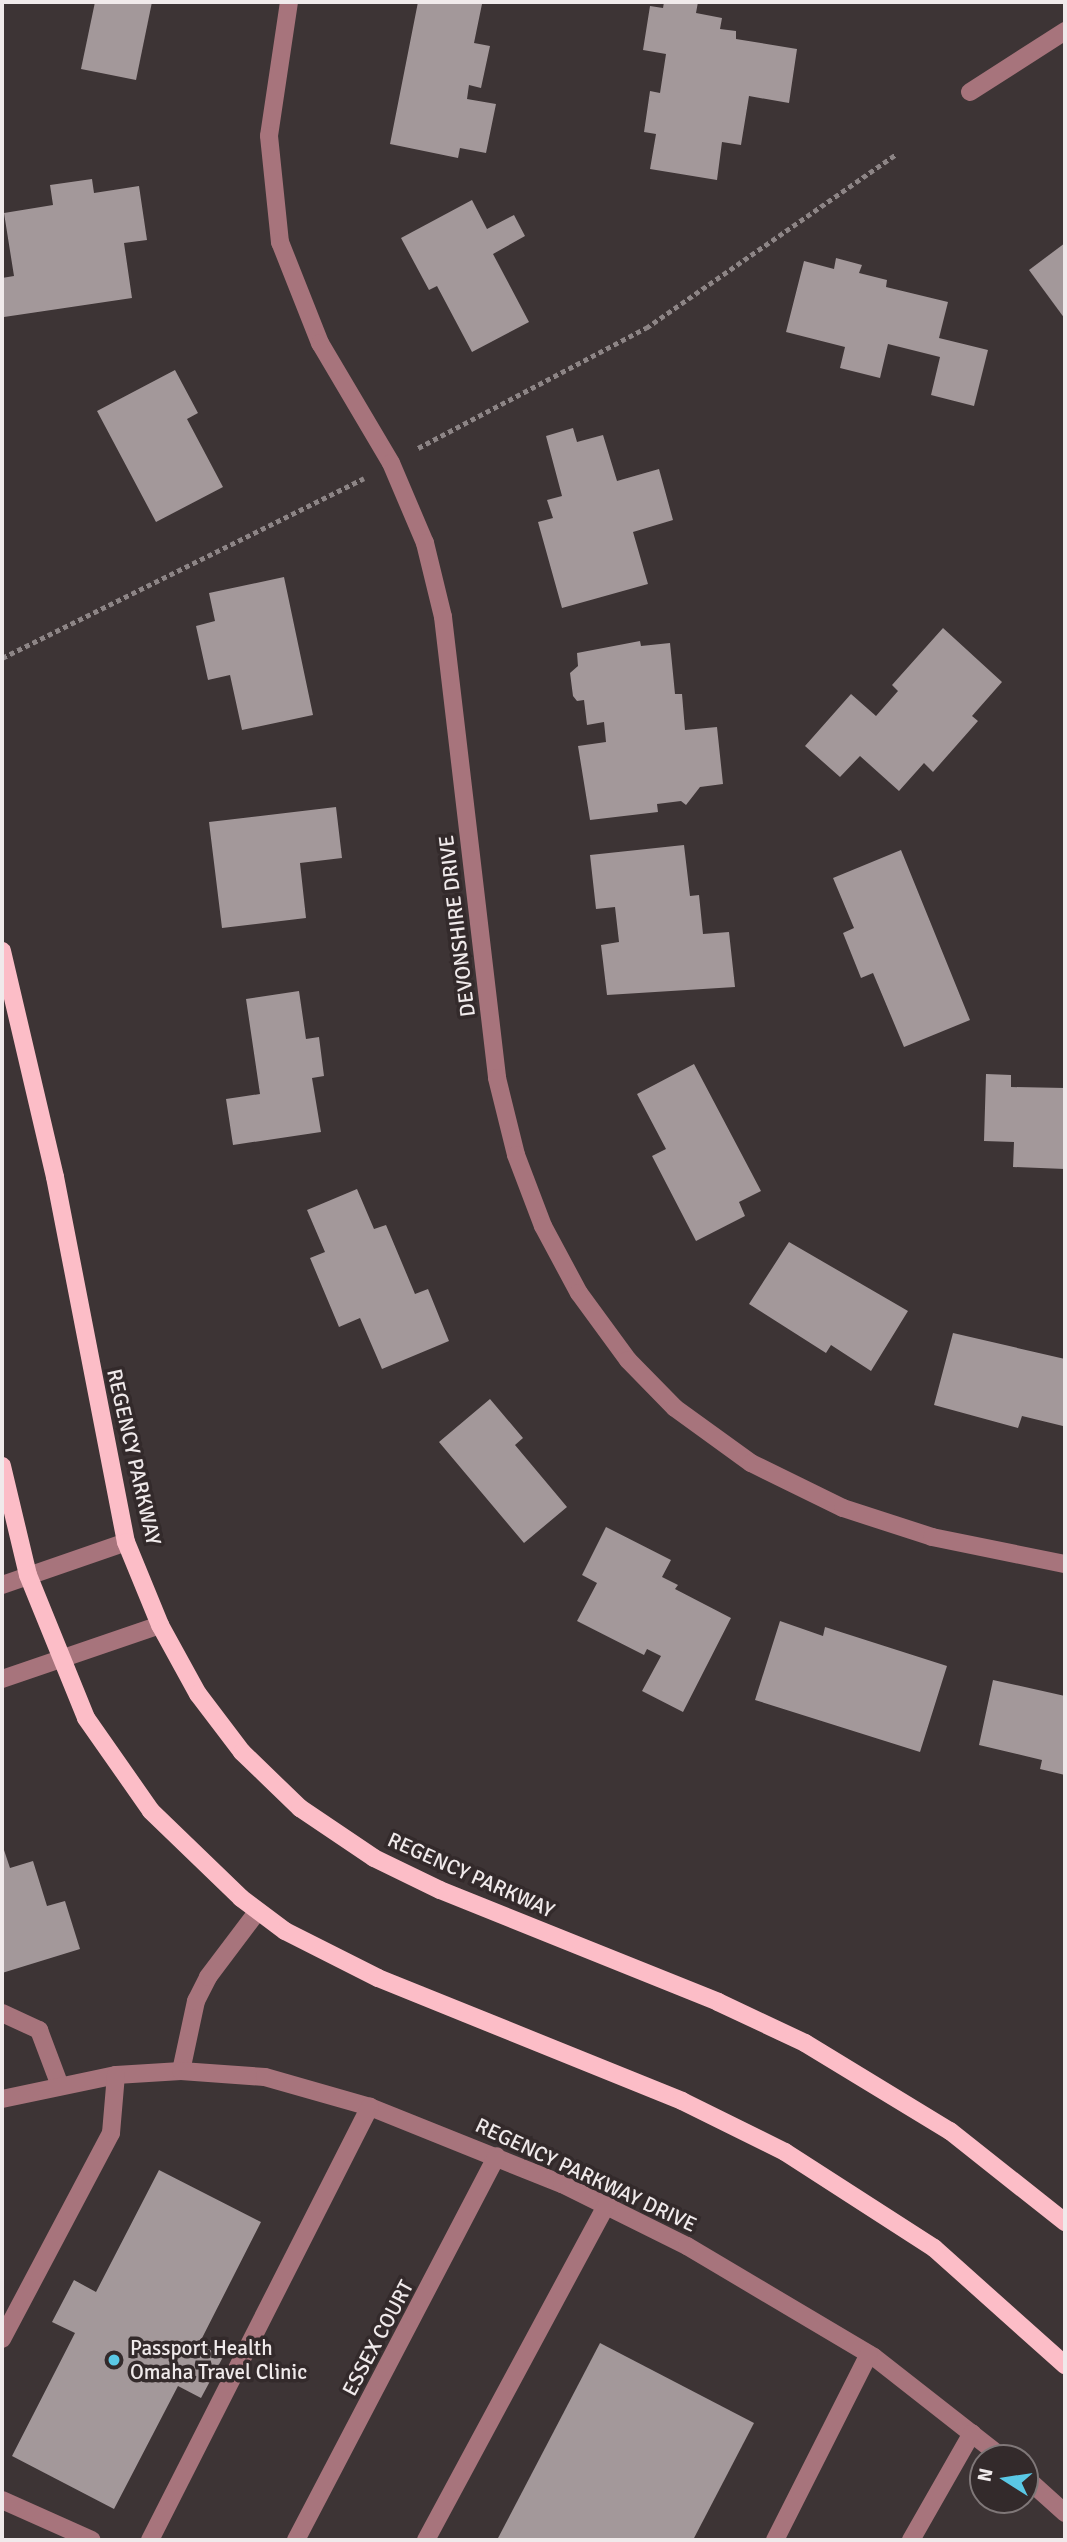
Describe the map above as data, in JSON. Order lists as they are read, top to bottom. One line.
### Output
{"streets":{"main road":["REGENCY PARKWAY"],"street":["DEVONSHIRE DRIVE","REGENCY PARKWAY DRIVE","ESSEX COURT"]},"crossings":[["REGENCY PARKWAY DRIVE","ESSEX COURT"]],"places":["Passport Health Omaha Travel Clinic"],"north":"left"}
